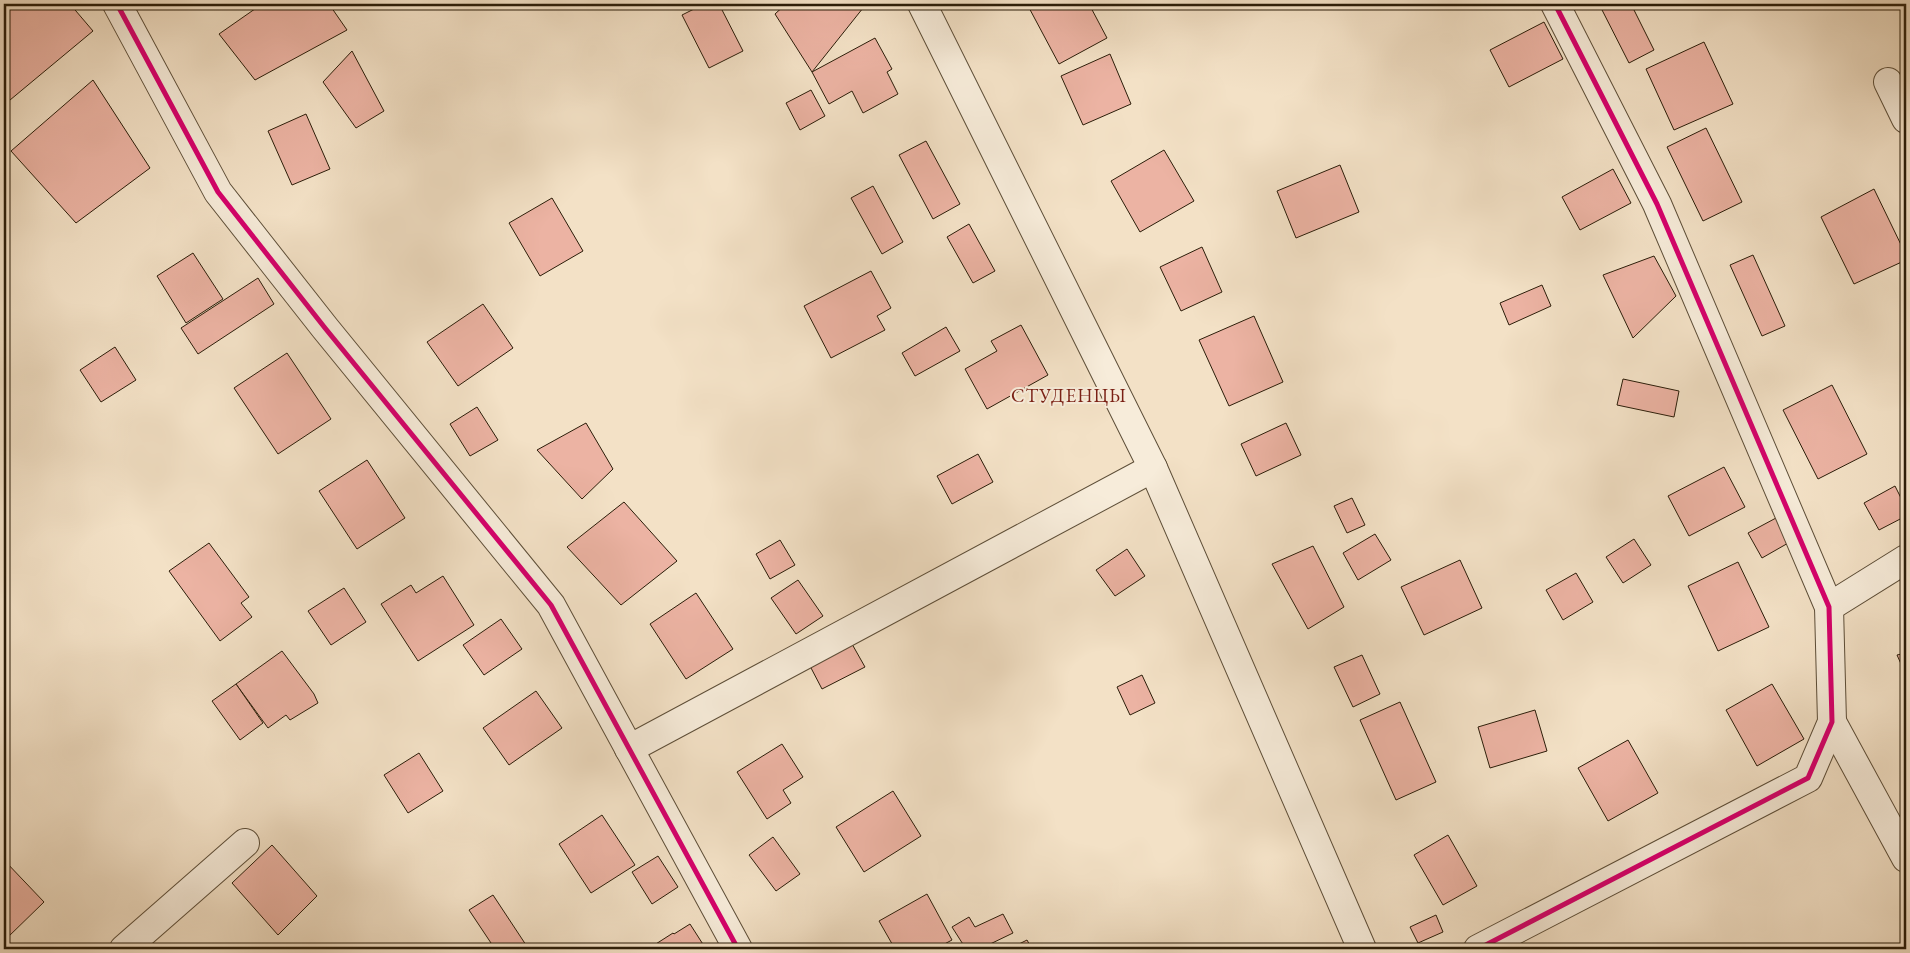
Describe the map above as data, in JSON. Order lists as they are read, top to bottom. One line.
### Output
{"districts":["СТУДЕНЦЫ"]}
